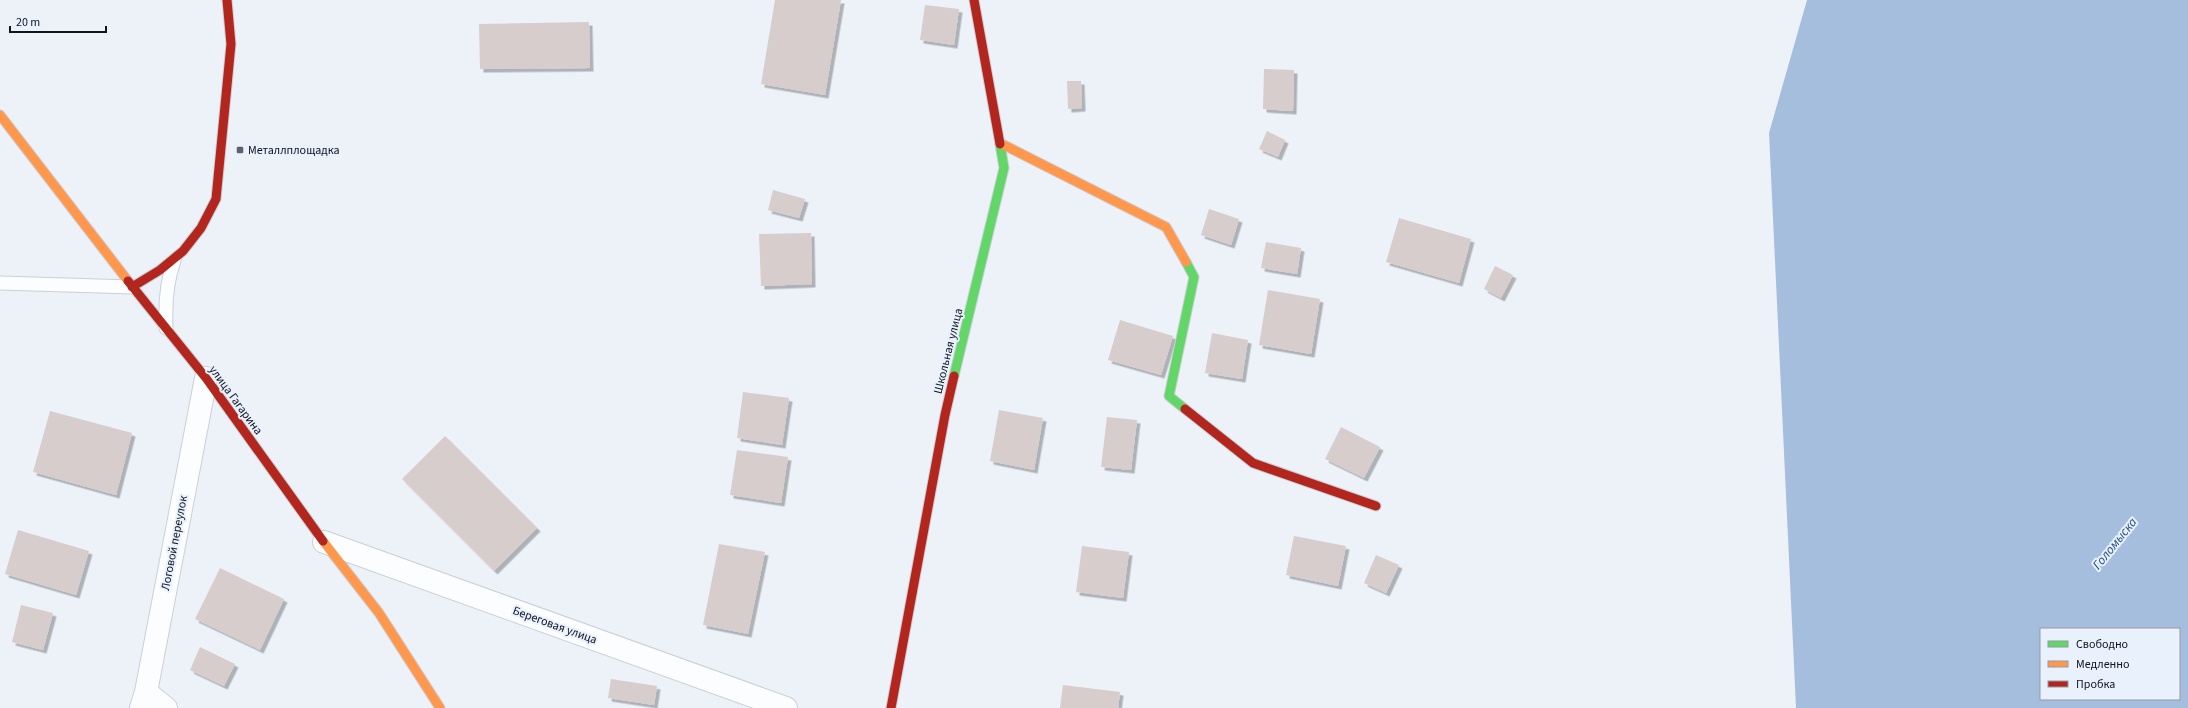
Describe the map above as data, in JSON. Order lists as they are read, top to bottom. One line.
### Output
{"streets":{"street":["Школьная улица","улица Гагарина","Логовой переулок","Береговая улица"]},"crossings":[["улица Гагарина","Логовой переулок"],["улица Гагарина","Береговая улица"]],"water":["Голомыска"],"places":{"transit":["Металлплощадка"]},"legend":["Свободно","Медленно","Пробка"],"scale_bar":"20 m"}
